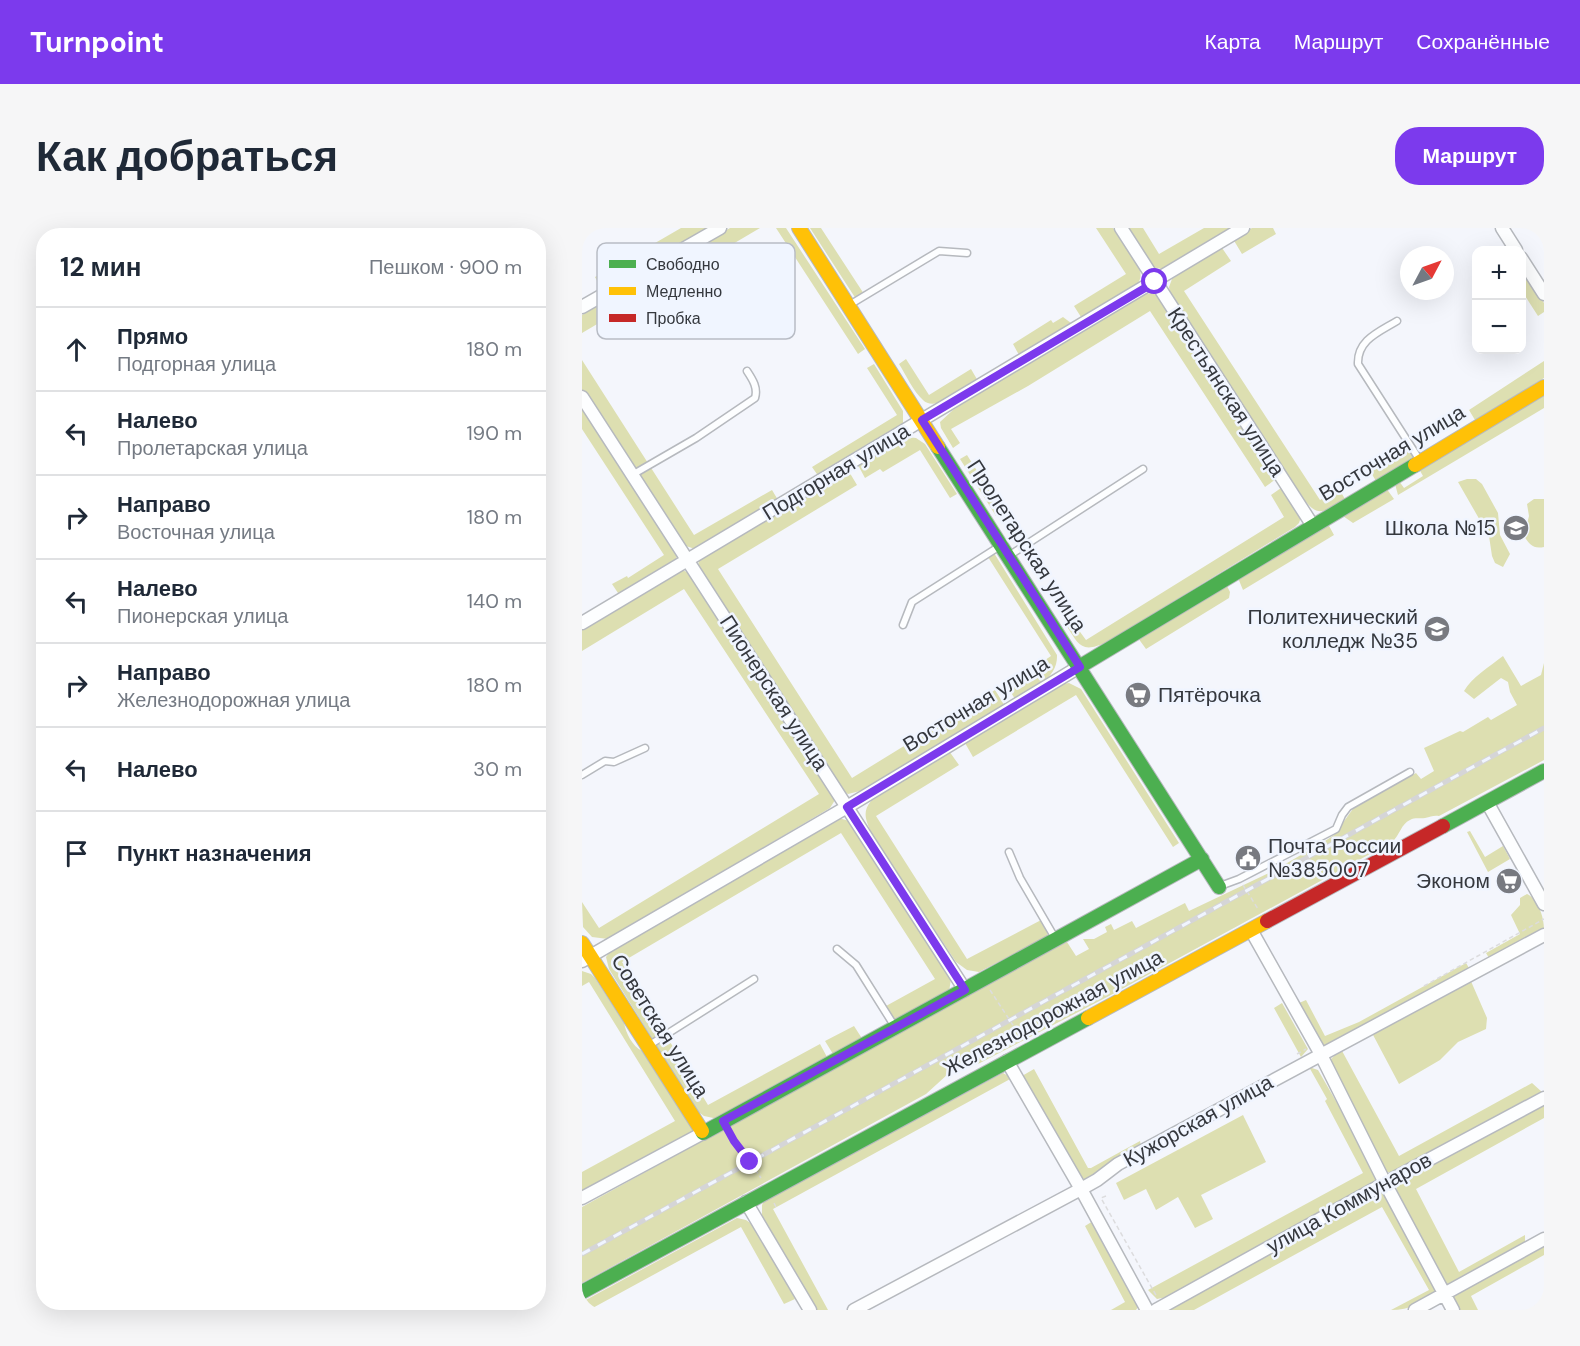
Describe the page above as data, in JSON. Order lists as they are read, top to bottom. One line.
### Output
{"streets":{"street":["Крестьянская улица","Восточная улица","Подгорная улица","Пролетарская улица","Пионерская улица","Железнодорожная улица","Советская улица","Кужорская улица","улица Коммунаров"]},"crossings":[["Крестьянская улица","Восточная улица"],["Крестьянская улица","Подгорная улица"],["Восточная улица","Пролетарская улица"],["Восточная улица","Пионерская улица"],["Восточная улица","Советская улица"],["Подгорная улица","Пролетарская улица"],["Подгорная улица","Пионерская улица"]],"places":{"school or university":["Школа №15","Политехнический колледж №35"],"supermarket":["Пятёрочка","Эконом"],"public building":["Почта России №385007"]},"legend":["Свободно","Медленно","Пробка"],"north":"top right","page":{"header":"Turnpoint","nav":["Карта","Маршрут","Сохранённые"],"buttons":"Маршрут","title":"Как добраться","heading":["12 мин","Пешком · 900 m"],"map_buttons":["+","−"],"list":[["Прямо","Подгорная улица","180 m"],["Налево","Пролетарская улица","190 m"],["Направо","Восточная улица","180 m"],["Налево","Пионерская улица","140 m"],["Направо","Железнодорожная улица","180 m"],["Налево","30 m"],"Пункт назначения"]}}
